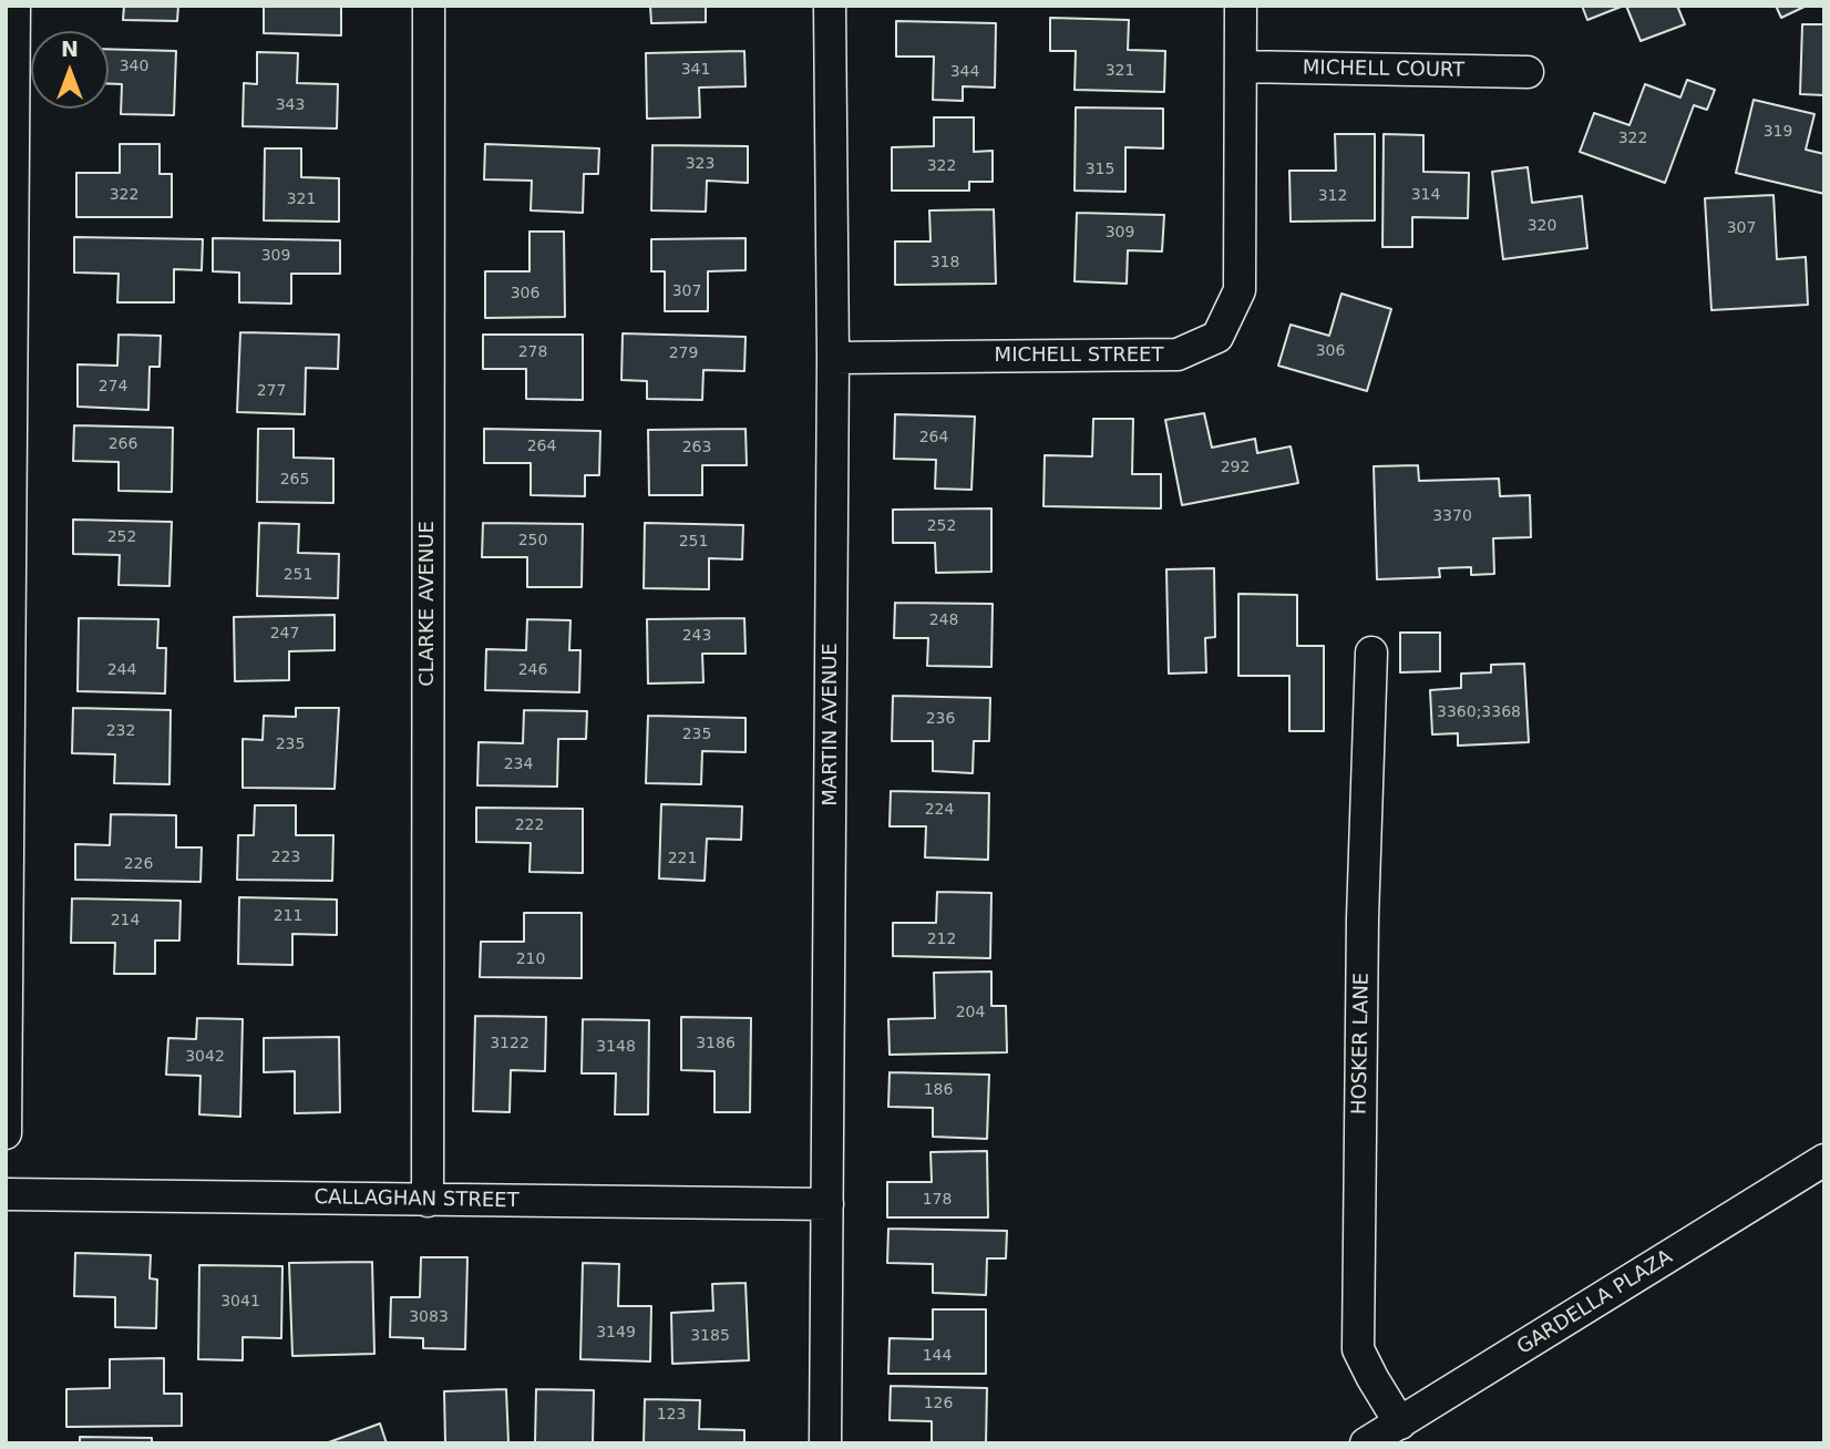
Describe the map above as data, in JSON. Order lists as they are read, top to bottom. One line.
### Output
{"streets":{"street":["MICHELL COURT","MICHELL STREET","CLARKE AVENUE","MARTIN AVENUE","HOSKER LANE","CALLAGHAN STREET","GARDELLA PLAZA"]},"crossings":[["MICHELL COURT","MICHELL STREET"],["MICHELL STREET","MARTIN AVENUE"],["CLARKE AVENUE","CALLAGHAN STREET"],["MARTIN AVENUE","CALLAGHAN STREET"],["HOSKER LANE","GARDELLA PLAZA"]],"house_numbers":["340","341","321","344","343","319","322","323","322","315","322","314","312","321","320","307","309","309","318","307","306","306","278","279","274","277","264","266","264","263","292","265","3370","252","252","250","251","251","248","247","243","244","246","3360;3368","236","232","235","235","234","224","222","223","221","226","211","214","212","210","204","3122","3186","3148","3042","186","178","3041","3083","3149","3185","144","126","123"],"north":"top"}
